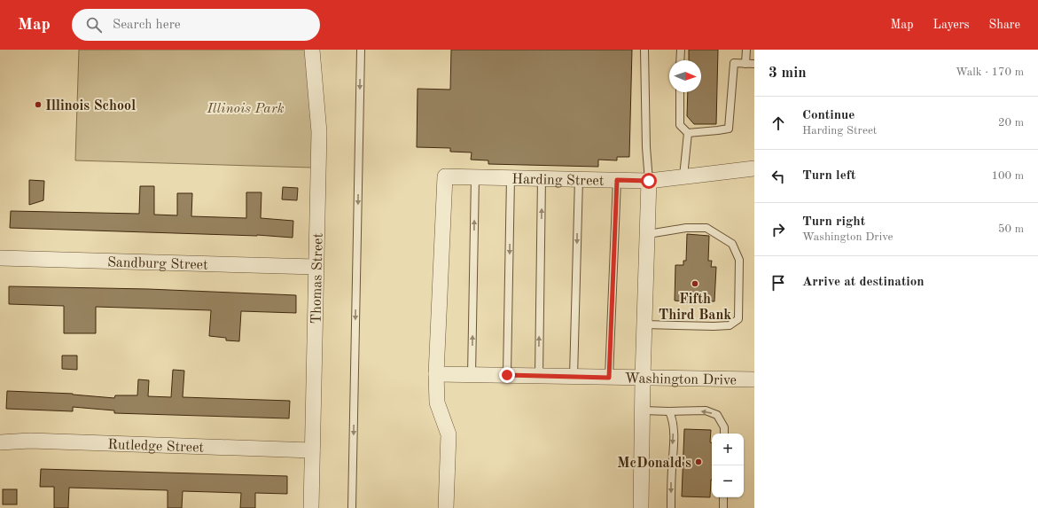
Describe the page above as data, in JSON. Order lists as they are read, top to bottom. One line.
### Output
{"streets":{"street":["Harding Street","Sandburg Street","Thomas Street","Washington Drive","Rutledge Street"]},"crossings":[["Harding Street","Washington Drive"],["Sandburg Street","Thomas Street"],["Thomas Street","Rutledge Street"]],"parks":["Illinois Park"],"places":["Illinois School","Fifth Third Bank","McDonald's"],"north":"right","page":{"header":"Map","search":"Search here","nav":["Map","Layers","Share"],"heading":["3 min","Walk · 170 m"],"list":[["Continue","Harding Street","20 m"],["Turn left","100 m"],["Turn right","Washington Drive","50 m"],"Arrive at destination"],"map_buttons":["+","−"]}}
